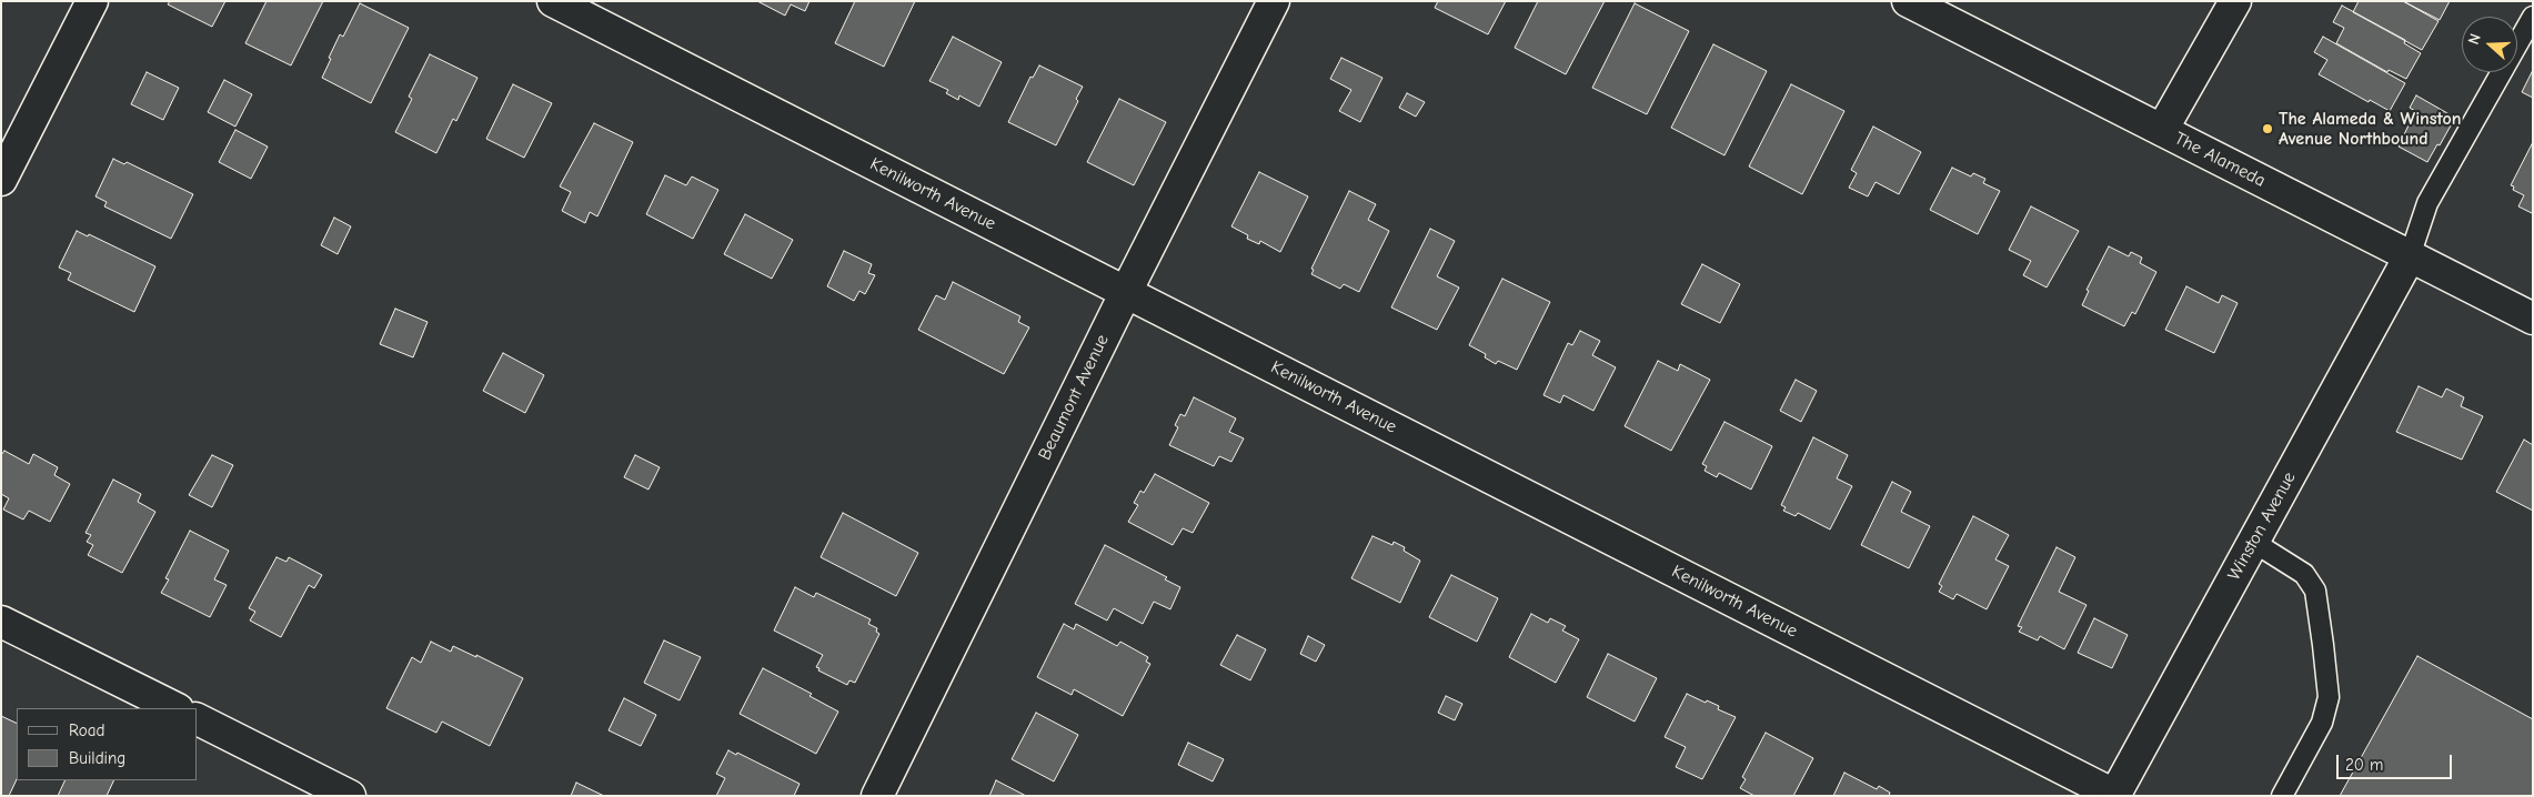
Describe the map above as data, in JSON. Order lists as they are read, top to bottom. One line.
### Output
{"streets":{"street":["The Alameda","Kenilworth Avenue","Beaumont Avenue","Winston Avenue"]},"crossings":[["The Alameda","Winston Avenue"],["Kenilworth Avenue","Beaumont Avenue"],["Kenilworth Avenue","Winston Avenue"]],"places":["The Alameda & Winston Avenue Northbound"],"legend":["Road","Building"],"scale_bar":"20 m","north":"left"}
